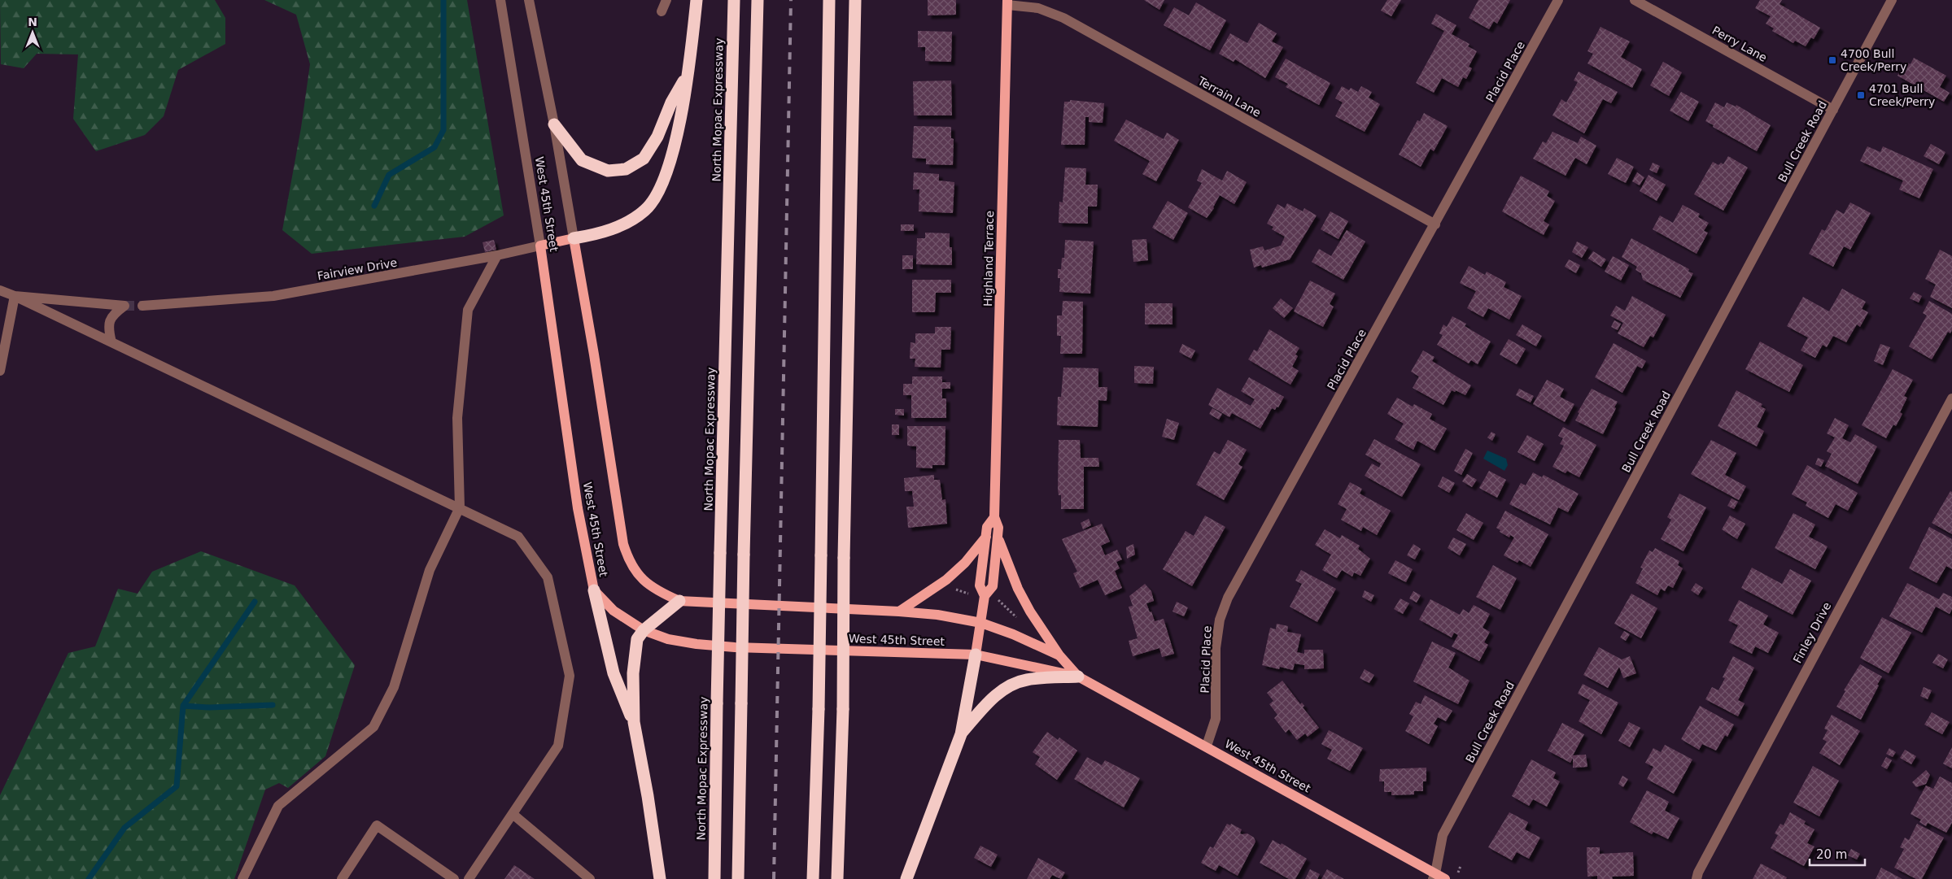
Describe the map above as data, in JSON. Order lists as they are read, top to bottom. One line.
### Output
{"streets":{"highway":["North Mopac Expressway"],"main road":["West 45th Street","Highland Terrace","Fairview Drive"],"street":["Perry Lane","Placid Place","Terrain Lane","Bull Creek Road","Finley Drive"]},"crossings":[["Perry Lane","Bull Creek Road"],["Placid Place","Terrain Lane"],["Placid Place","West 45th Street"],["Terrain Lane","Highland Terrace"],["Bull Creek Road","West 45th Street"],["West 45th Street","Highland Terrace"],["West 45th Street","Fairview Drive"]],"places":{"transit":["4700 Bull Creek/Perry","4701 Bull Creek/Perry"]},"scale_bar":"20 m","north":"top"}
